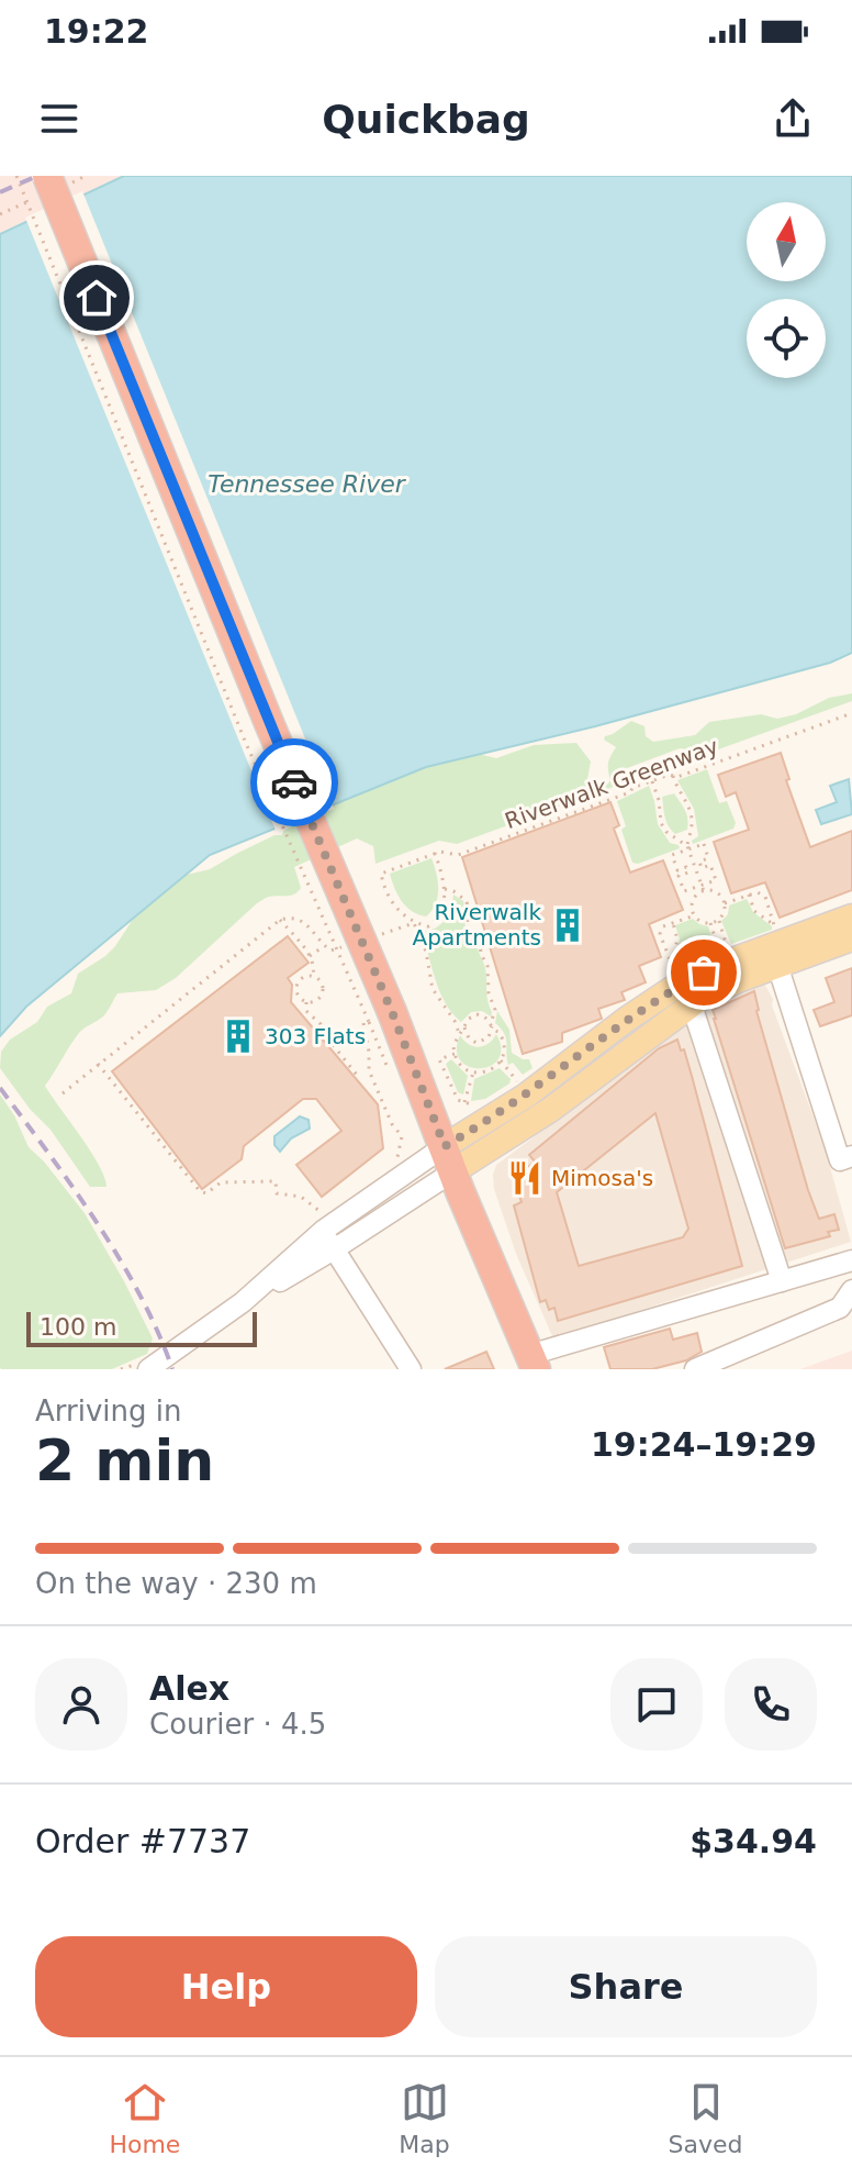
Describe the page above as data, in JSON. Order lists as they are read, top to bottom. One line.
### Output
{"streets":{"path":["Riverwalk Greenway"]},"water":["Tennessee River"],"places":{"building":["Riverwalk Apartments","303 Flats"],"restaurant":["Mimosa's"]},"scale_bar":"100 m","north":"top","page":{"status":"19:22","header":"Quickbag","scale":"100 m","heading":["2 min","Arriving in","19:24–19:29"],"panel":["Alex","Courier · 4.5","Order #7737","$34.94"],"bar":"On the way · 230 m","buttons":["Help","Share"],"tabs":["Home","Map","Saved"]}}
